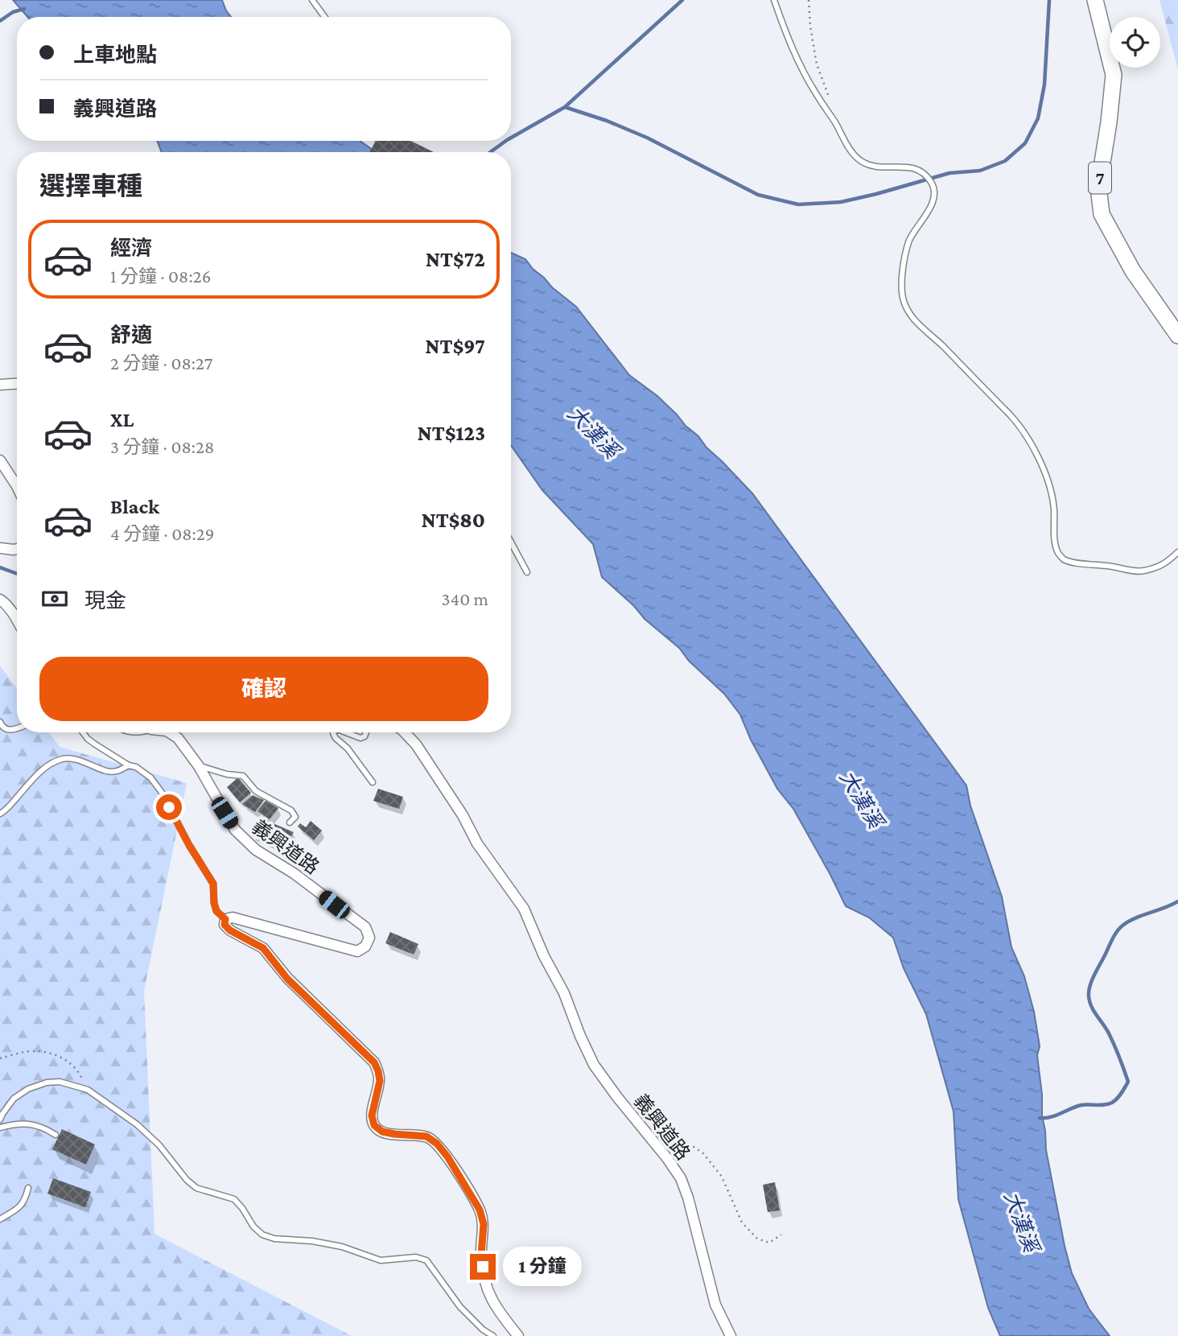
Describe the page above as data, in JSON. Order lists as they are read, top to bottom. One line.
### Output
{"streets":{"main road":["7"],"street":["義興道路"]},"water":["大漢溪"],"page":{"banner":["上車地點","義興道路"],"heading":"選擇車種","list":[{"name":"經濟","note":"1 分鐘 · 08:26","value":"NT$72"},{"name":"舒適","note":"2 分鐘 · 08:27","value":"NT$97"},{"name":"XL","note":"3 分鐘 · 08:28","value":"NT$123"},{"name":"Black","note":"4 分鐘 · 08:29","value":"NT$80"}],"pay":["現金","340 m"],"buttons":"確認","bubble":"1 分鐘"}}
